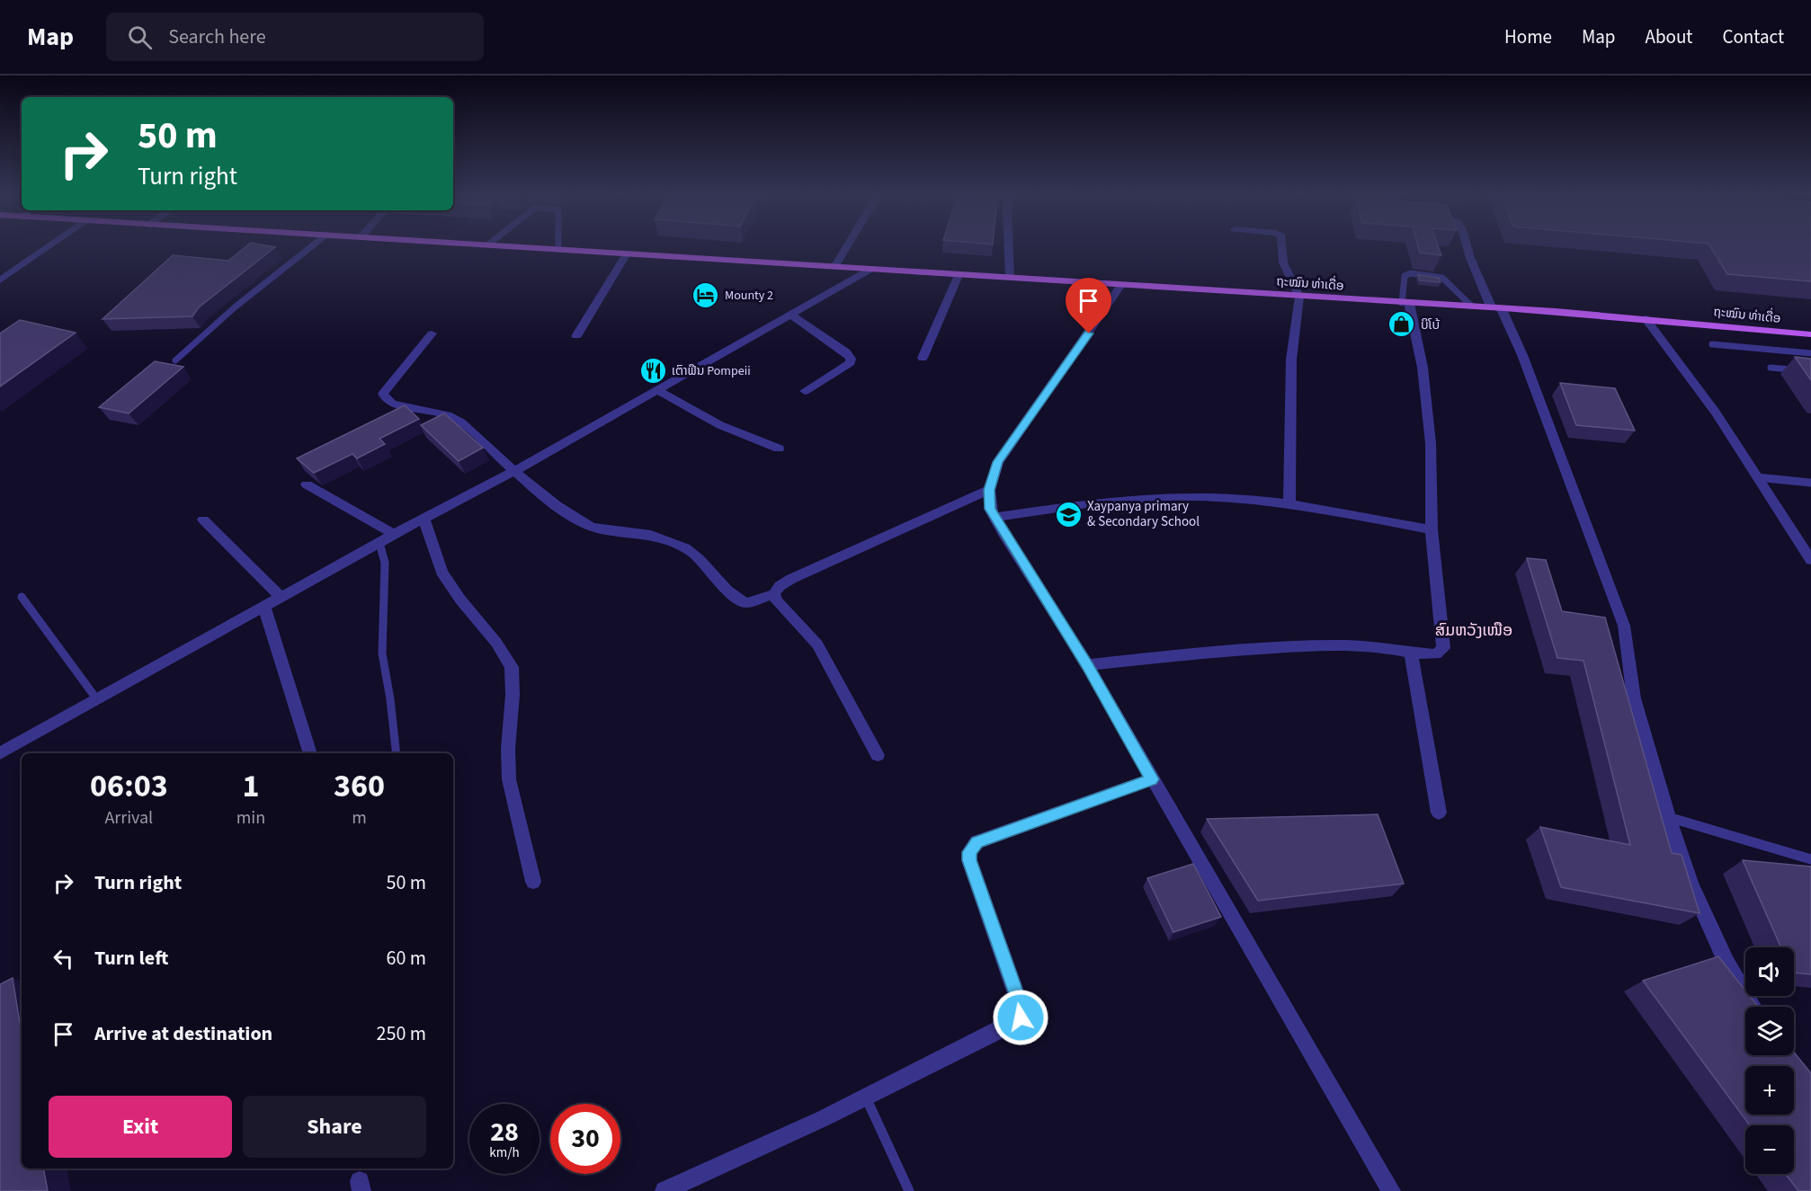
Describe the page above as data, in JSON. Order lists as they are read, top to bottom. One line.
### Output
{"streets":{"main road":["ຖະໝົນ ທ່າເດື່ອ"]},"districts":["ສົມຫວັງເໜືອ"],"places":{"hotel":["Mounty 2"],"shop":["ບິໂບ້"],"restaurant":["ເຕົາຟືນ Pompeii"],"school or university":["Xaypanya primary & Secondary School"]},"page":{"header":"Map","search":"Search here","nav":["Home","Map","About","Contact"],"turn":["50 m","Turn right"],"eta":["06:03","Arrival","1","min","360","m"],"list":[{"name":"Turn right","value":"50 m"},{"name":"Turn left","value":"60 m"},{"name":"Arrive at destination","value":"250 m"}],"map_buttons":["+","−"],"buttons":["Exit","Share"],"speed":"28 km/h","limit":"30"}}
